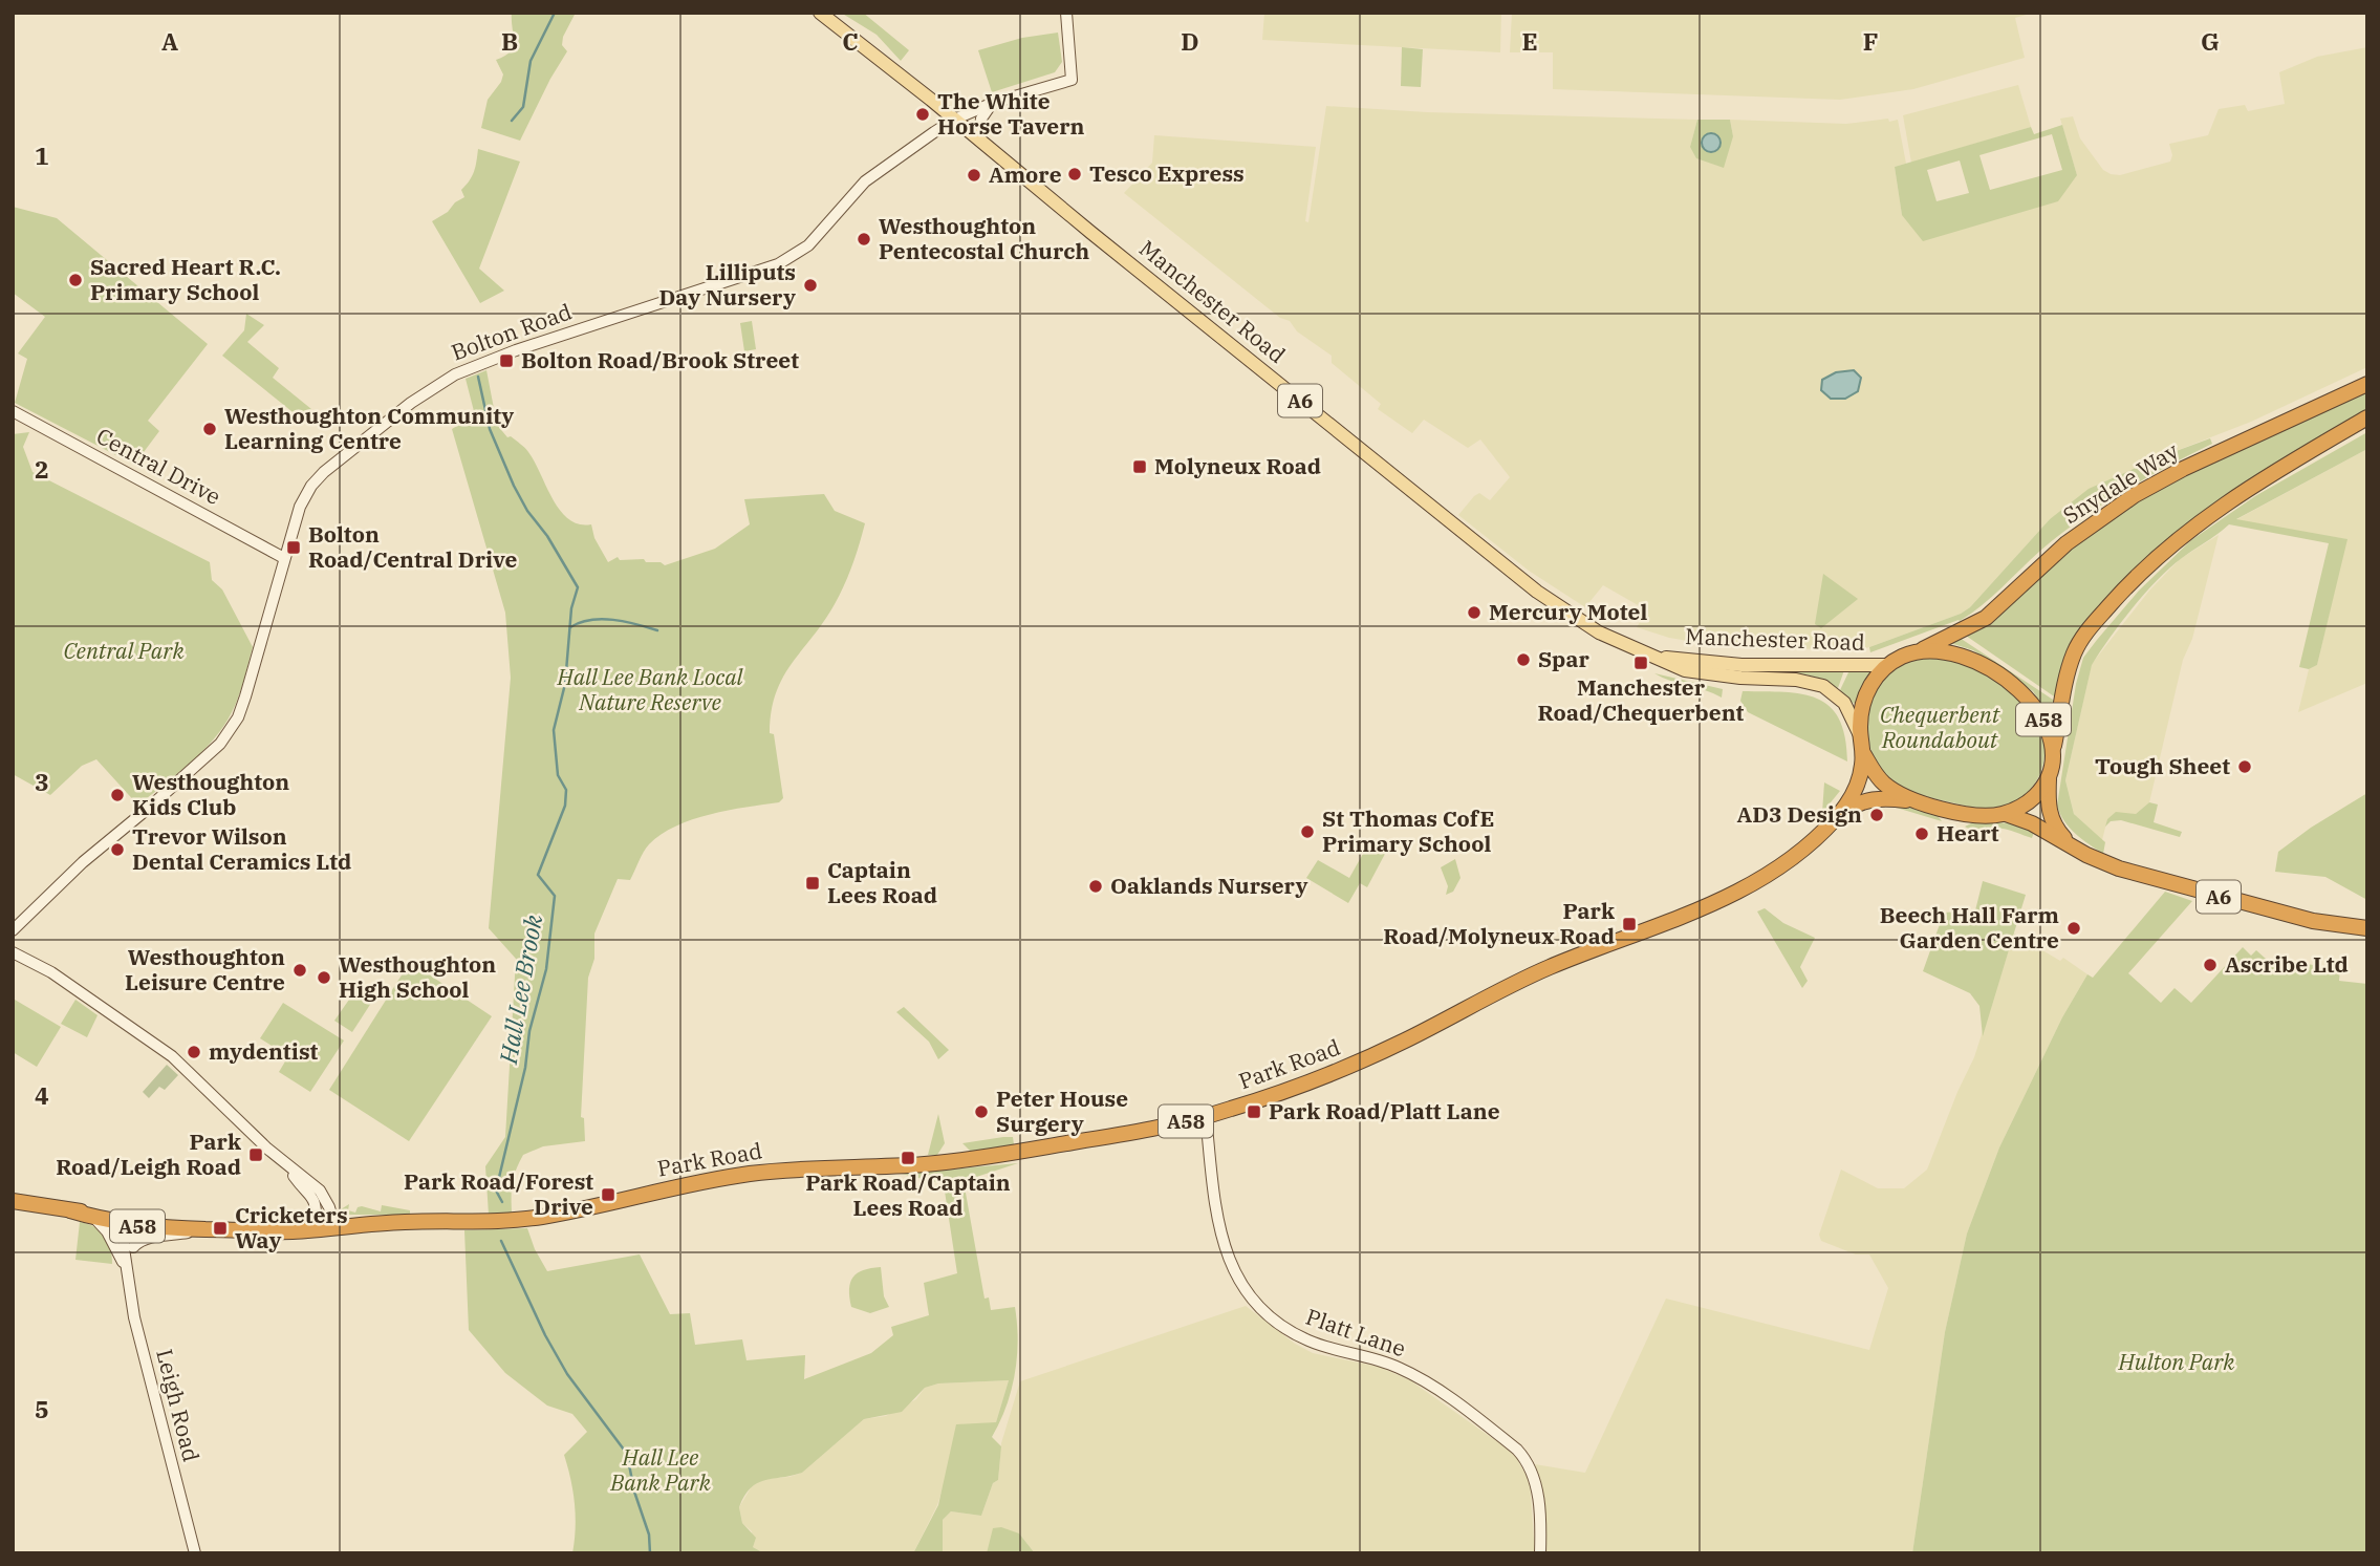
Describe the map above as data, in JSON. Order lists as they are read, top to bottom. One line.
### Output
{"streets":{"highway":["A6","Snydale Way","A58","Park Road"],"main road":["Manchester Road","Bolton Road","Central Drive","Platt Lane","Leigh Road"]},"crossings":[["Manchester Road","Bolton Road"],["Manchester Road","A6"],["Manchester Road","Snydale Way"],["Manchester Road","A58"],["Manchester Road","Park Road"],["Bolton Road","Central Drive"],["A6","Snydale Way"],["A6","A58"],["A6","Park Road"],["Snydale Way","A58"],["Snydale Way","Park Road"],["A58","Park Road"],["A58","Leigh Road"],["Park Road","Platt Lane"]],"water":["Hall Lee Brook"],"parks":["Central Park","Hall Lee Bank Local Nature Reserve","Chequerbent Roundabout","Hulton Park","Hall Lee Bank Park"],"places":{"other":["The White Horse Tavern","Tesco Express","Amore","Westhoughton Pentecostal Church","Sacred Heart R.C. Primary School","Lilliputs Day Nursery","Westhoughton Community Learning Centre","Mercury Motel","Spar","Tough Sheet","Westhoughton Kids Club","AD3 Design","St Thomas CofE Primary School","Heart","Trevor Wilson Dental Ceramics Ltd","Oaklands Nursery","Beech Hall Farm Garden Centre","Ascribe Ltd","Westhoughton Leisure Centre","Westhoughton High School","mydentist","Peter House Surgery"],"transit":["Bolton Road/Brook Street","Molyneux Road","Bolton Road/Central Drive","Manchester Road/Chequerbent","Captain Lees Road","Park Road/Molyneux Road","Park Road/Platt Lane","Park Road/Leigh Road","Park Road/Captain Lees Road","Park Road/Forest Drive","Cricketers Way"]},"grid":{"columns":["A","B","C","D","E","F","G"],"rows":["1","2","3","4","5"]}}
